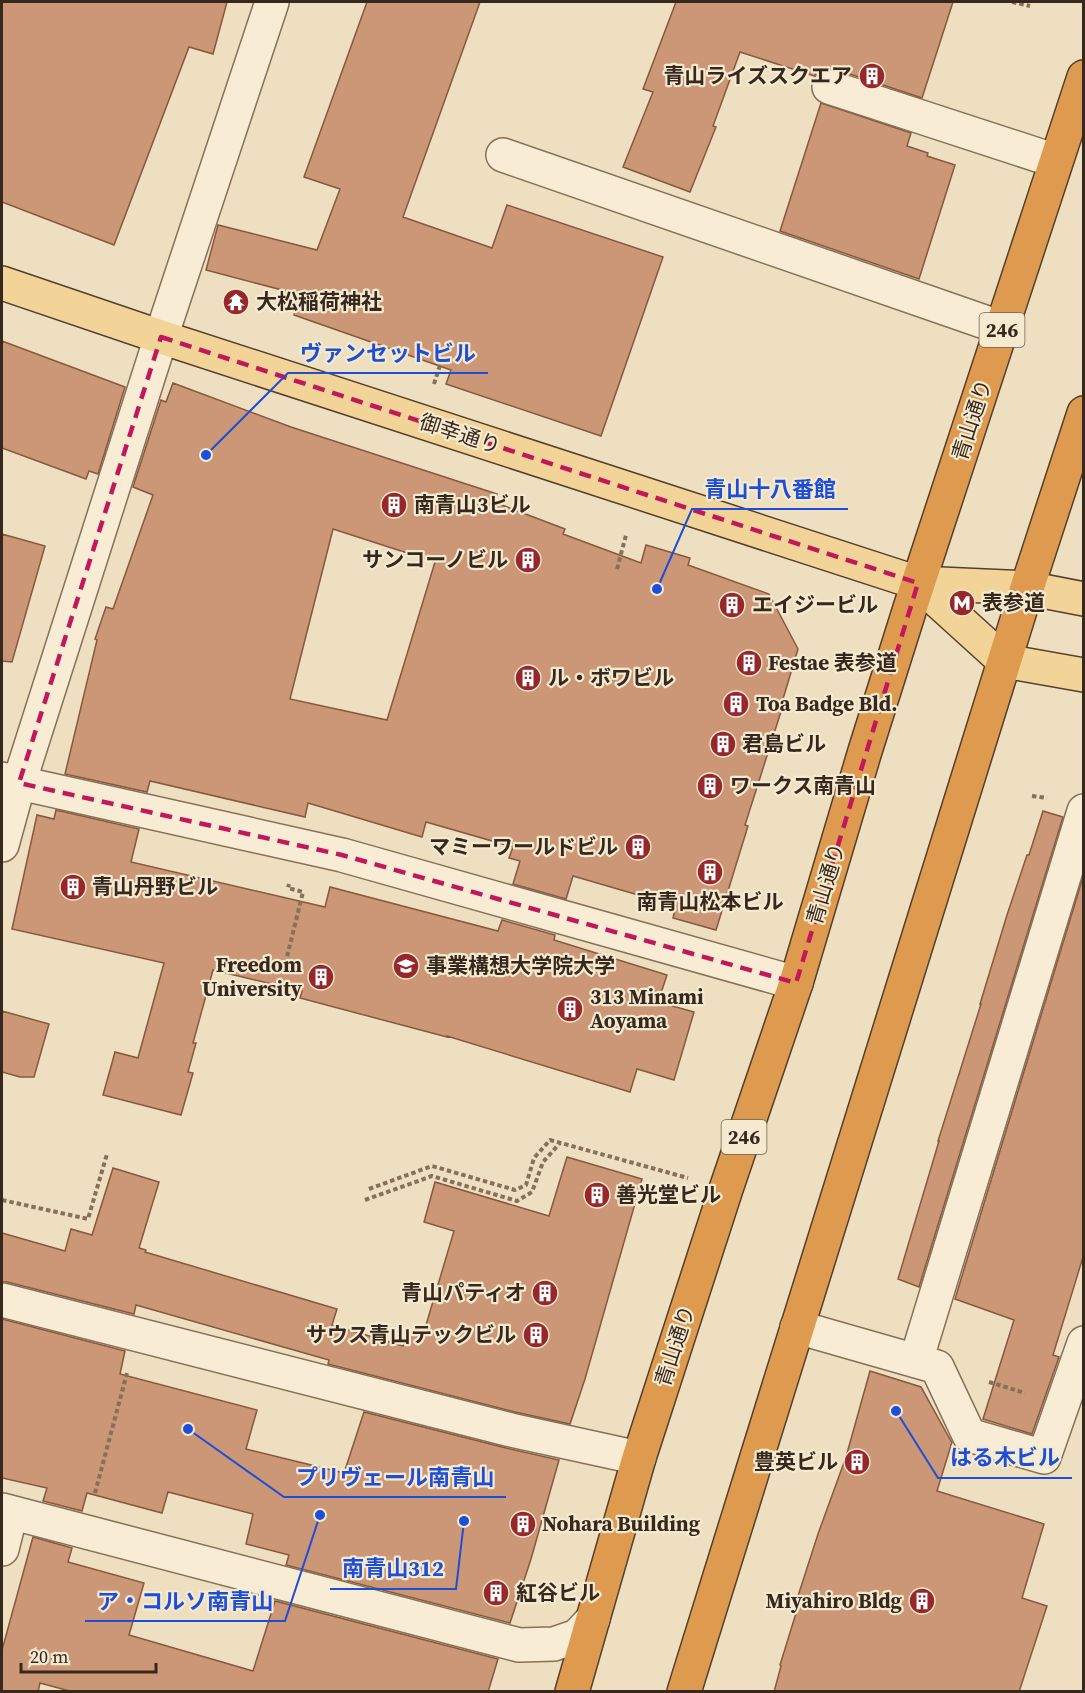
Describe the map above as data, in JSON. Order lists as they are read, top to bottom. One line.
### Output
{"streets":{"highway":["246","青山通り"],"main road":["御幸通り"]},"crossings":[["青山通り","御幸通り"]],"places":{"building":["青山ライズスクエア","南青山3ビル","サンコーノビル","エイジービル","Festae 表参道","ル・ボワビル","Toa Badge Bld.","君島ビル","ワークス南青山","マミーワールドビル","南青山松本ビル","青山丹野ビル","Freedom University","313 Minami Aoyama","善光堂ビル","青山パティオ","サウス青山テックビル","豊英ビル","Nohara Building","紅谷ビル","Miyahiro Bldg"],"temple":["大松稲荷神社"],"other":["ヴァンセットビル","青山十八番館","はる木ビル","プリヴェール南青山","ア・コルソ南青山","南青山312"],"metro station":["表参道"],"school or university":["事業構想大学院大学"]},"scale_bar":"20 m"}
